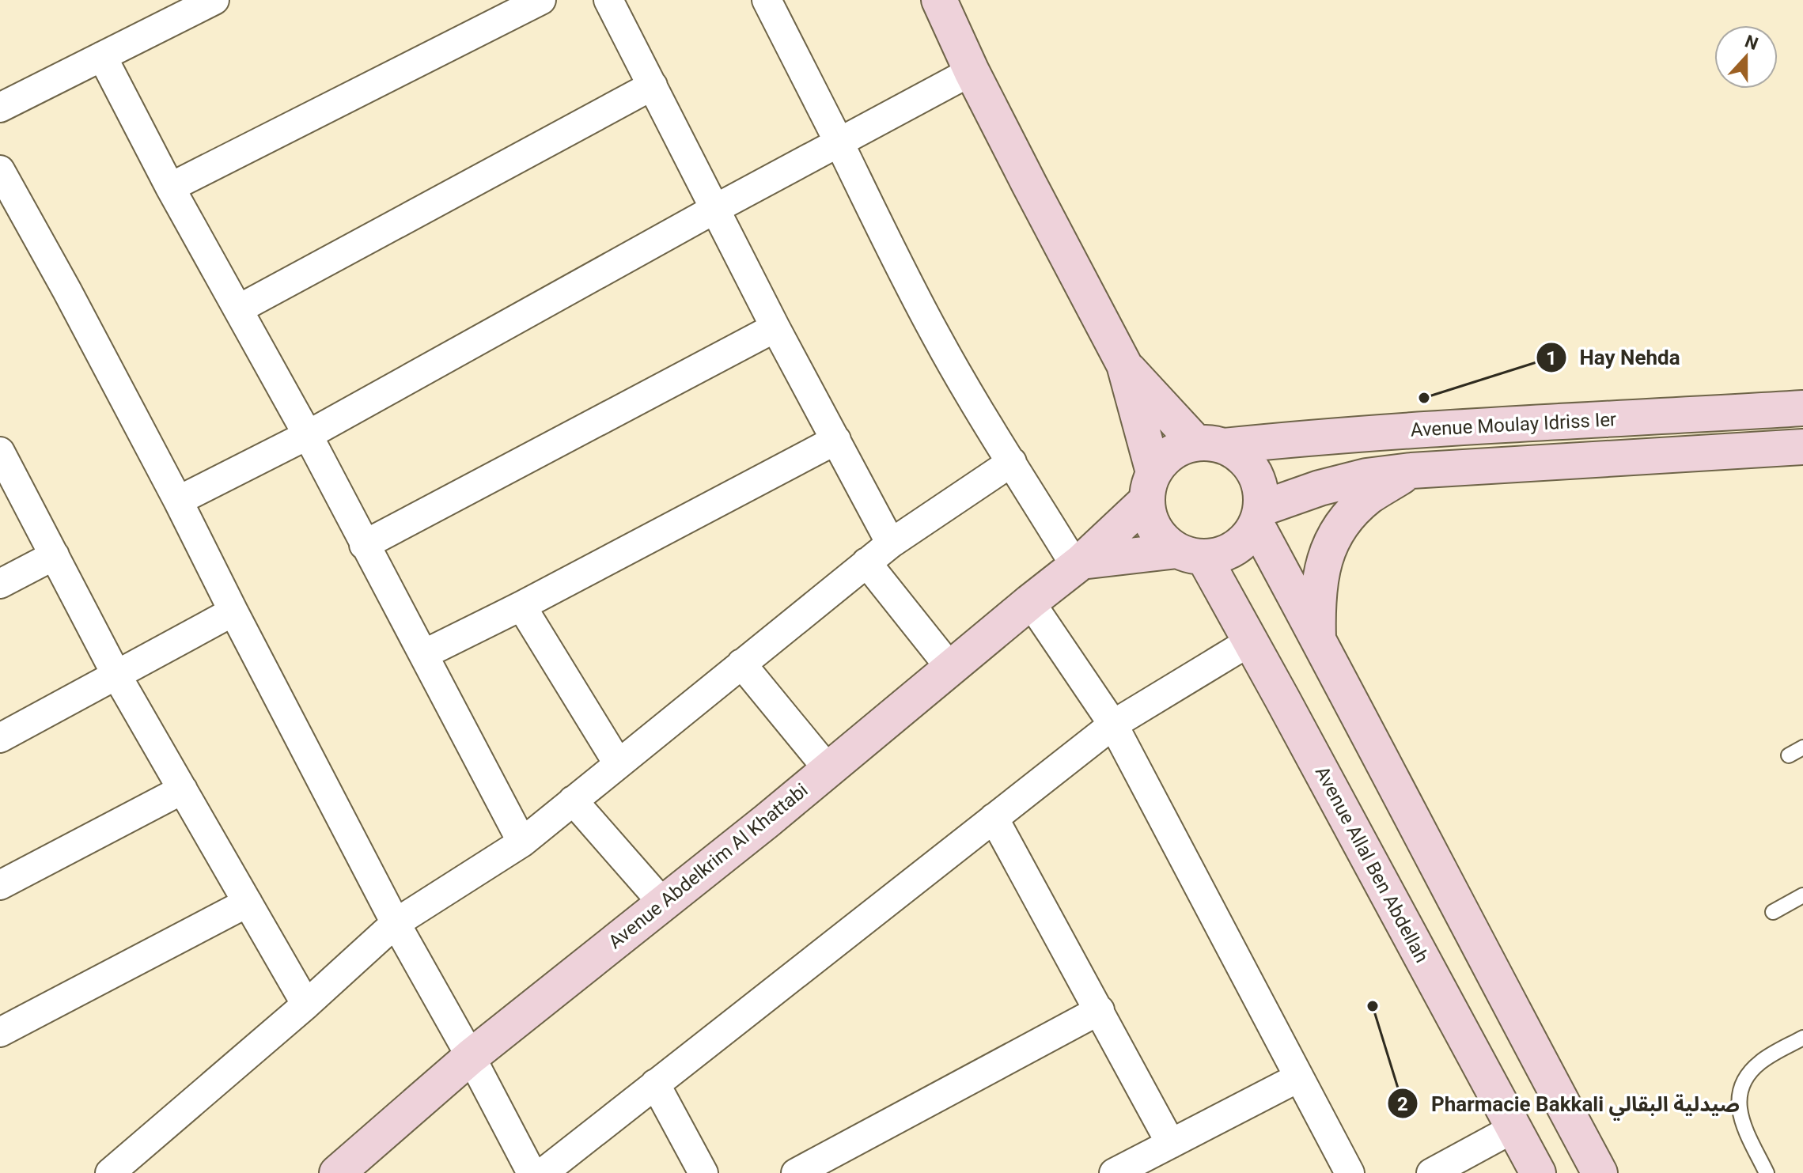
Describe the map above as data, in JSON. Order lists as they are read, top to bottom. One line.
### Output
{"streets":{"main road":["Avenue Moulay Idriss Ier","Avenue Allal Ben Abdellah","Avenue Abdelkrim Al Khattabi"]},"crossings":[["Avenue Moulay Idriss Ier","Avenue Allal Ben Abdellah"],["Avenue Moulay Idriss Ier","Avenue Abdelkrim Al Khattabi"],["Avenue Allal Ben Abdellah","Avenue Abdelkrim Al Khattabi"]],"places":["Hay Nehda","Pharmacie Bakkali صيدلية البقالي"],"north":"top"}
